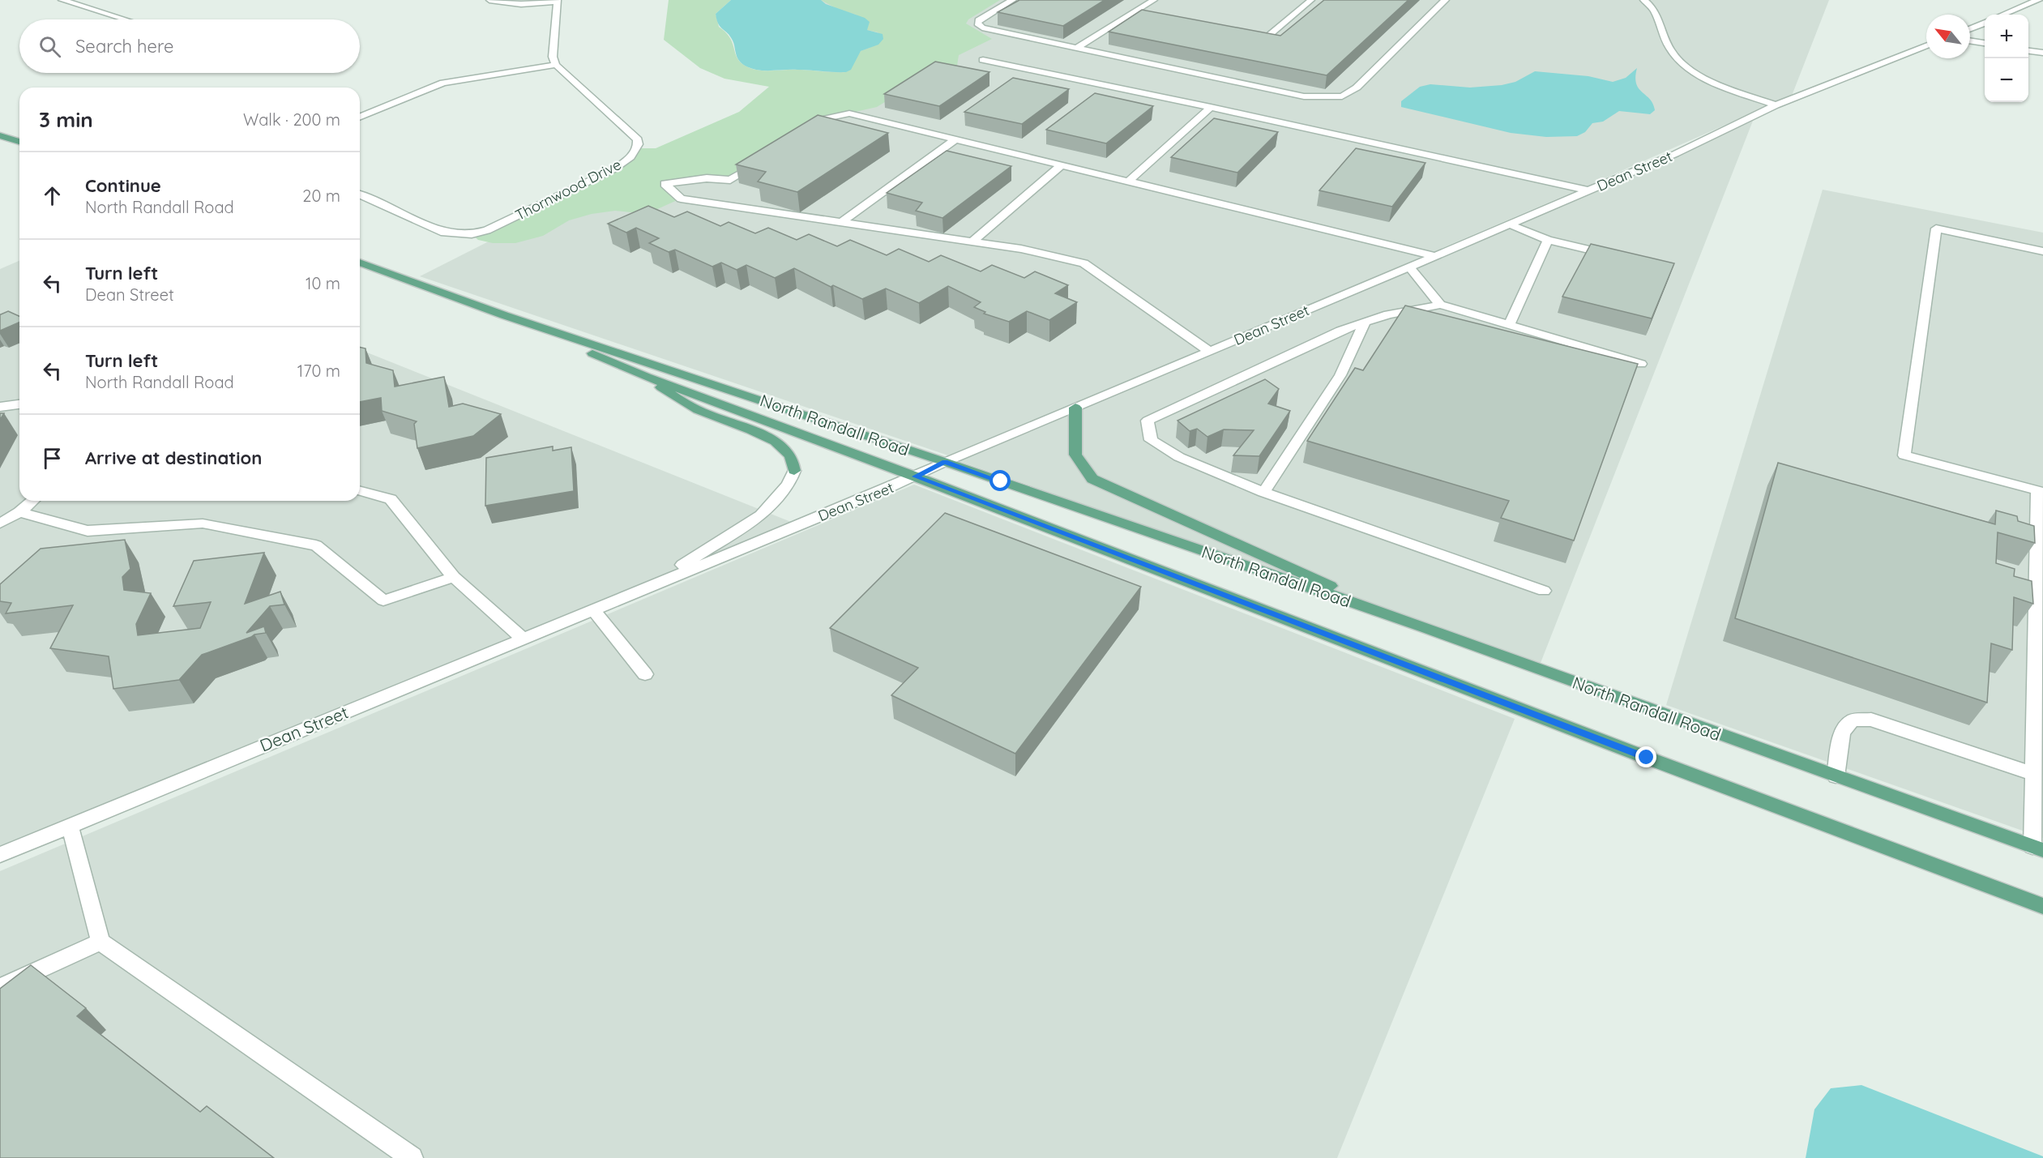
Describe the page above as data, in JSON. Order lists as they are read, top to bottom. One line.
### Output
{"streets":{"main road":["North Randall Road"],"street":["Dean Street","Thornwood Drive"]},"crossings":[["Dean Street","North Randall Road"]],"north":"top left","page":{"map_buttons":["+","−"],"search":"Search here","heading":["3 min","Walk · 200 m"],"list":[["Continue","North Randall Road","20 m"],["Turn left","Dean Street","10 m"],["Turn left","North Randall Road","170 m"],"Arrive at destination"]}}
